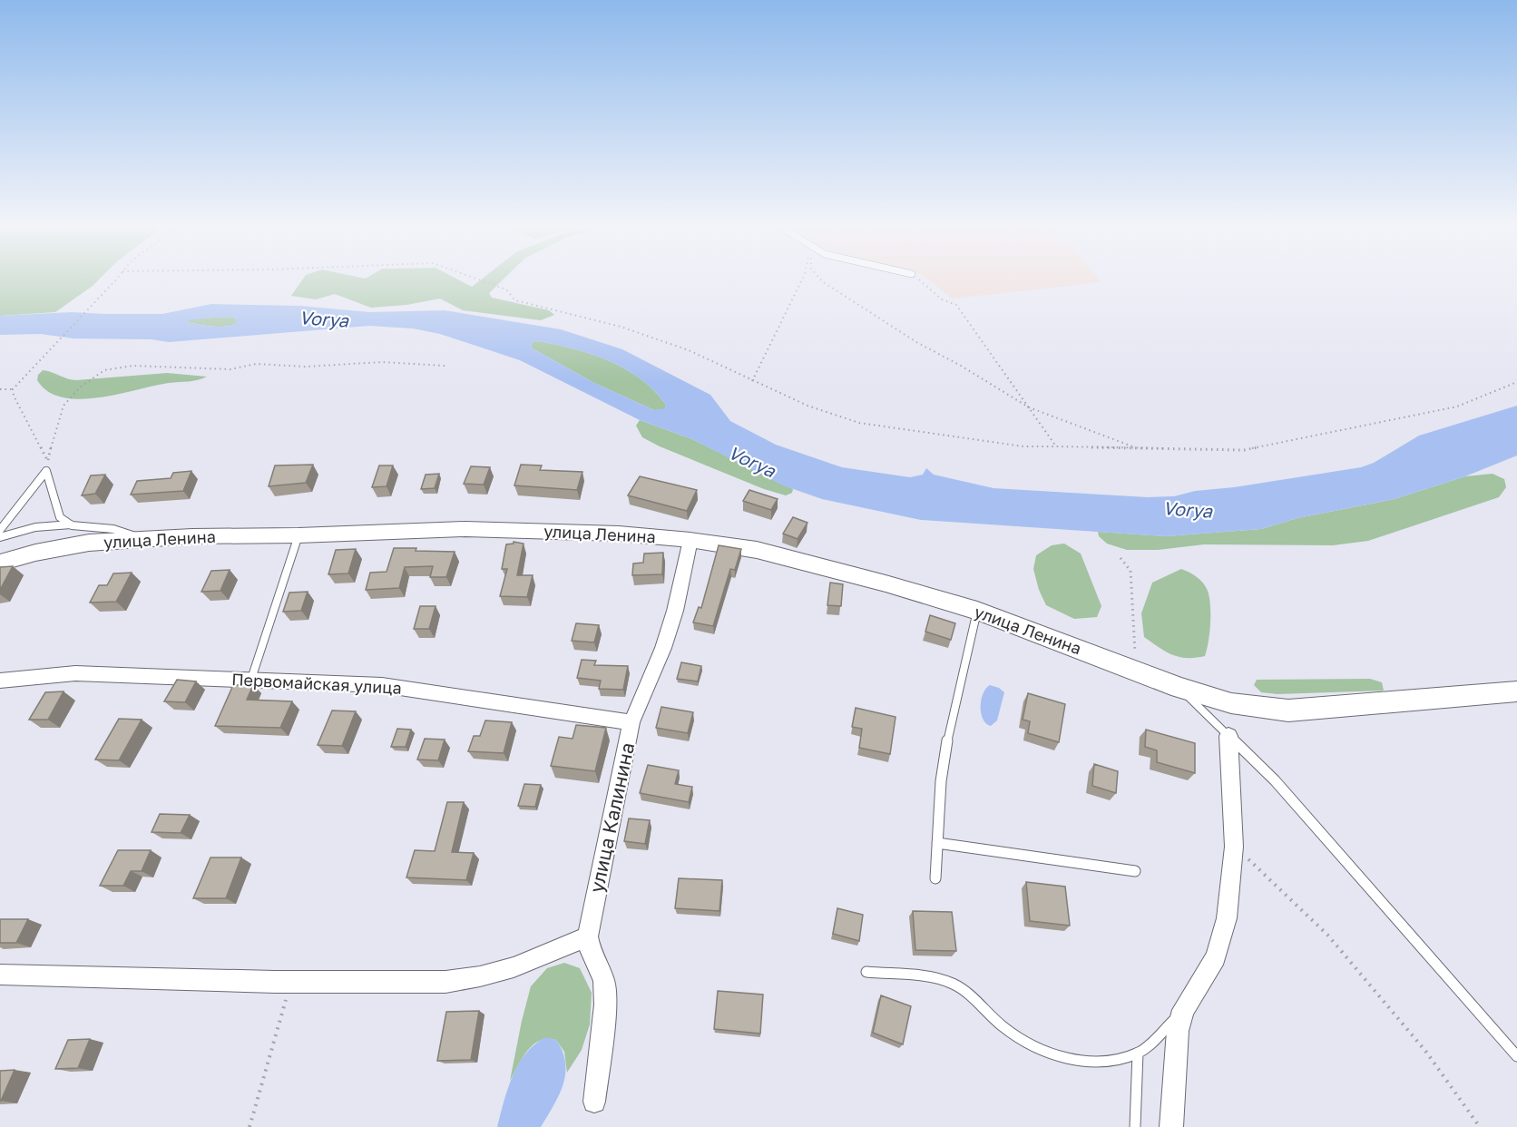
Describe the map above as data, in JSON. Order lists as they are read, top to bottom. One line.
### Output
{"streets":{"street":["улица Ленина","Первомайская улица","улица Калинина"]},"crossings":[["улица Ленина","улица Калинина"],["Первомайская улица","улица Калинина"]],"water":["Vorya"]}
